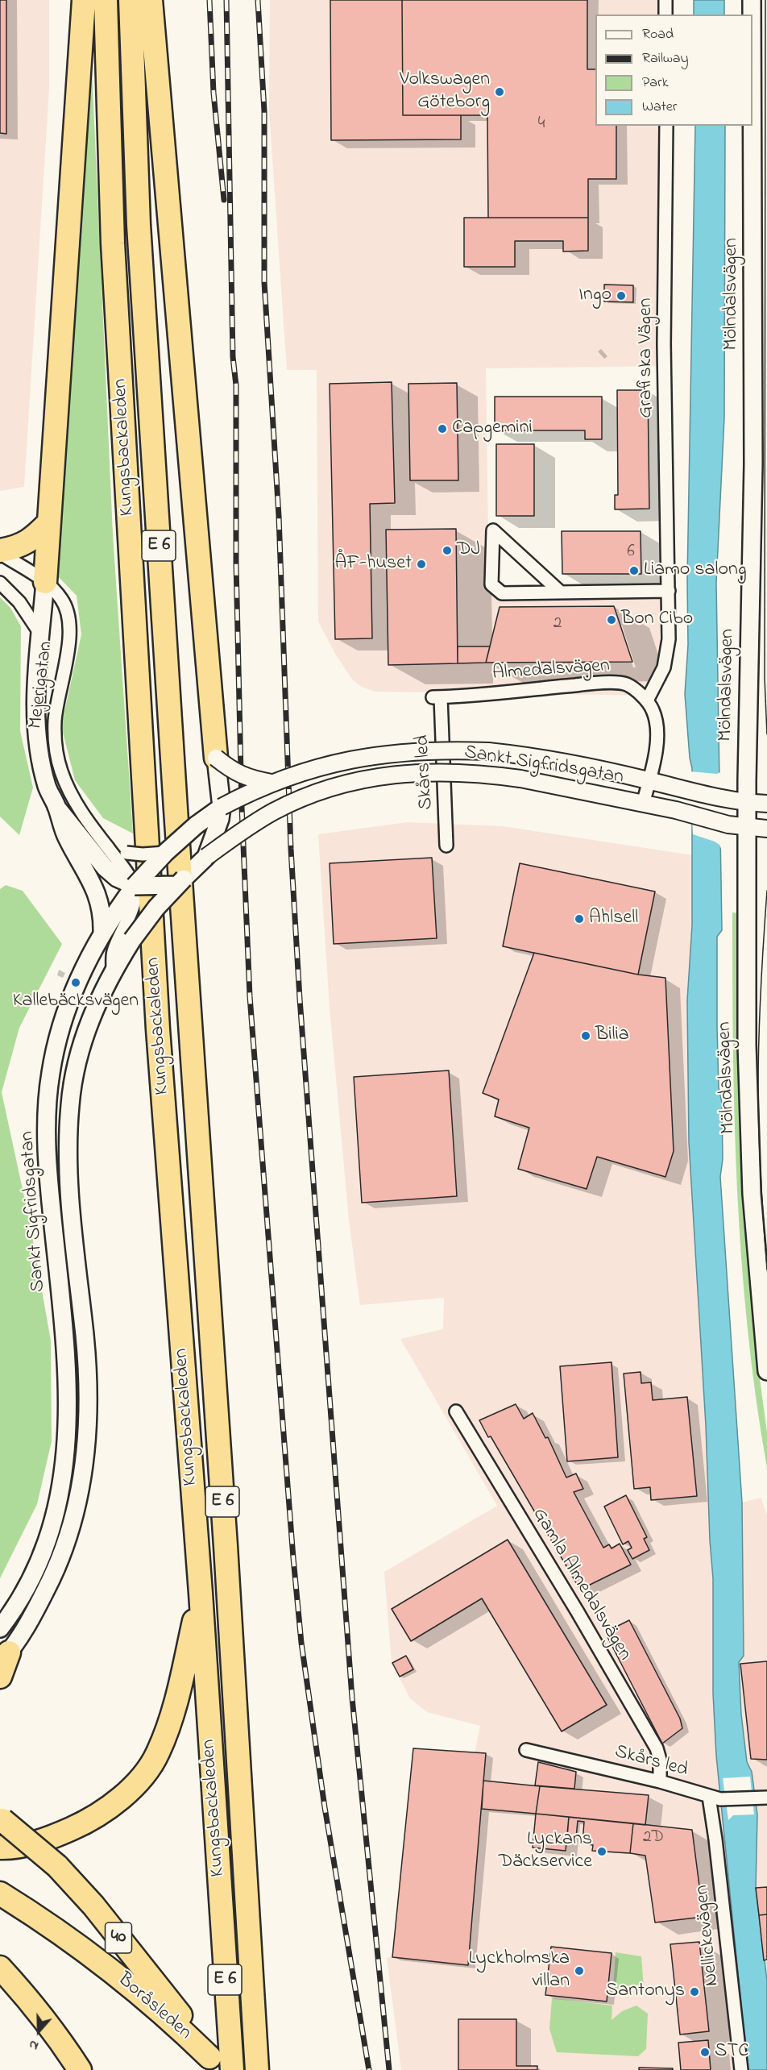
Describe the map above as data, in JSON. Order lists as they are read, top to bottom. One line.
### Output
{"streets":{"highway":["Kungsbackaleden","E 6","40","Boråsleden"],"main road":["Mölndalsvägen","Mejerigatan","Sankt Sigfridsgatan"],"street":["Grafiska Vägen","Almedalsvägen","Skårs led","Gamla Almedalsvägen","Nellickevägen"]},"crossings":[["Mölndalsvägen","Sankt Sigfridsgatan"],["Grafiska Vägen","Almedalsvägen"],["Kungsbackaleden","Boråsleden"],["Almedalsvägen","Skårs led"],["Mejerigatan","Sankt Sigfridsgatan"],["Skårs led","Gamla Almedalsvägen"],["Skårs led","Nellickevägen"],["40","Boråsleden"]],"places":["Volkswagen Göteborg","Ingo","Capgemini","DJ","ÅF-huset","Liamo salong","Bon Cibo","Ahlsell","Kallebäcksvägen","Bilia","Lyckans Däckservice","Lyckholmska villan","Santonys","STC"],"house_numbers":["4","6","2","2D"],"legend":["Road","Railway","Park","Water"],"north":"bottom"}
